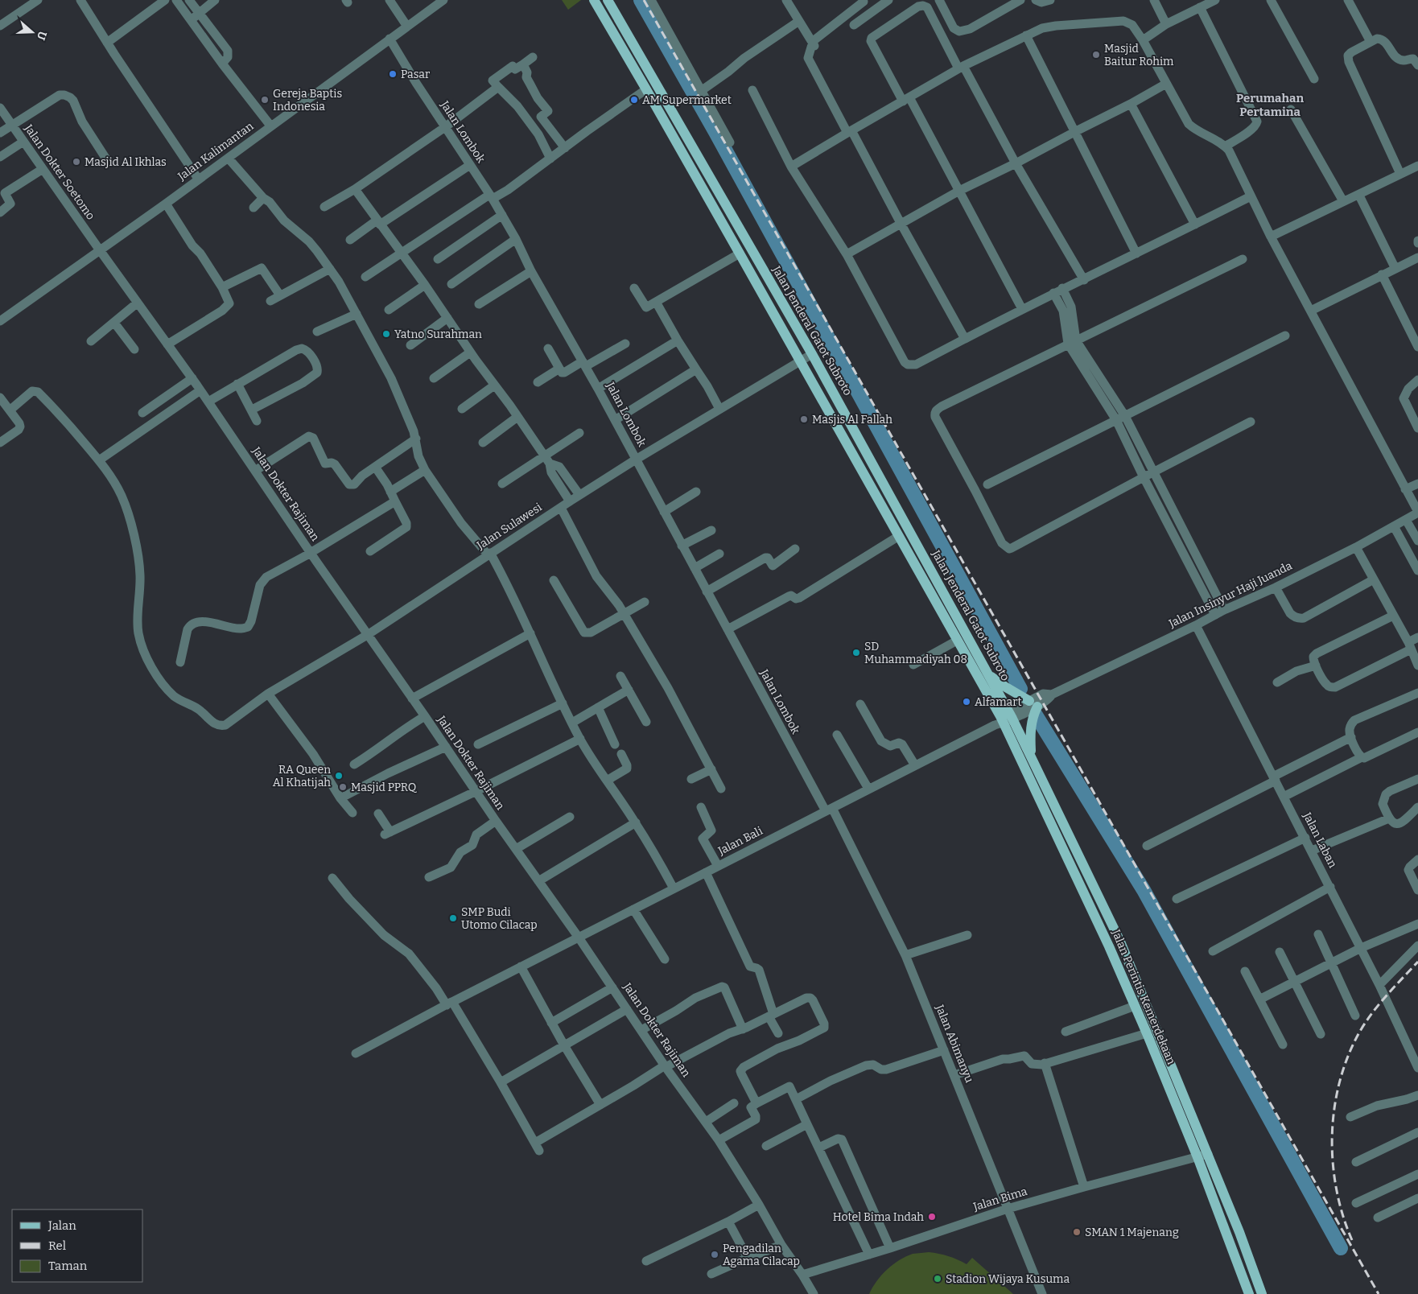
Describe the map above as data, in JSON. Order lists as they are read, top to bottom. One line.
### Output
{"streets":{"main road":["Jalan Jenderal Gatot Subroto","Jalan Perintis Kemerdekaan"],"street":["Jalan Lombok","Jalan Kalimantan","Jalan Dokter Soetomo","Jalan Dokter Rajiman","Jalan Sulawesi","Jalan Insinyur Haji Juanda","Jalan Laban","Jalan Bali","Jalan Abimanyu","Jalan Bima"]},"crossings":[["Jalan Lombok","Jalan Kalimantan"],["Jalan Lombok","Jalan Sulawesi"],["Jalan Lombok","Jalan Bali"],["Jalan Lombok","Jalan Abimanyu"],["Jalan Kalimantan","Jalan Dokter Soetomo"],["Jalan Kalimantan","Jalan Dokter Rajiman"],["Jalan Dokter Soetomo","Jalan Dokter Rajiman"],["Jalan Jenderal Gatot Subroto","Jalan Sulawesi"],["Jalan Jenderal Gatot Subroto","Jalan Insinyur Haji Juanda"],["Jalan Jenderal Gatot Subroto","Jalan Bali"],["Jalan Jenderal Gatot Subroto","Jalan Perintis Kemerdekaan"],["Jalan Dokter Rajiman","Jalan Sulawesi"],["Jalan Dokter Rajiman","Jalan Bali"],["Jalan Dokter Rajiman","Jalan Bima"],["Jalan Insinyur Haji Juanda","Jalan Laban"],["Jalan Insinyur Haji Juanda","Jalan Bali"],["Jalan Insinyur Haji Juanda","Jalan Perintis Kemerdekaan"],["Jalan Bali","Jalan Perintis Kemerdekaan"],["Jalan Bali","Jalan Abimanyu"],["Jalan Perintis Kemerdekaan","Jalan Bima"],["Jalan Abimanyu","Jalan Bima"]],"districts":["Perumahan Pertamina"],"places":["Masjid Baitur Rohim","Pasar","Gereja Baptis Indonesia","AM Supermarket","Masjid Al Ikhlas","Yatno Surahman","Masjis Al Fallah","SD Muhammadiyah 08","Alfamart","RA Queen Al Khatijah","Masjid PPRQ","SMP Budi Utomo Cilacap","Hotel Bima Indah","SMAN 1 Majenang","Pengadilan Agama Cilacap","Stadion Wijaya Kusuma"],"legend":["Jalan","Rel","Taman"],"north":"right"}
